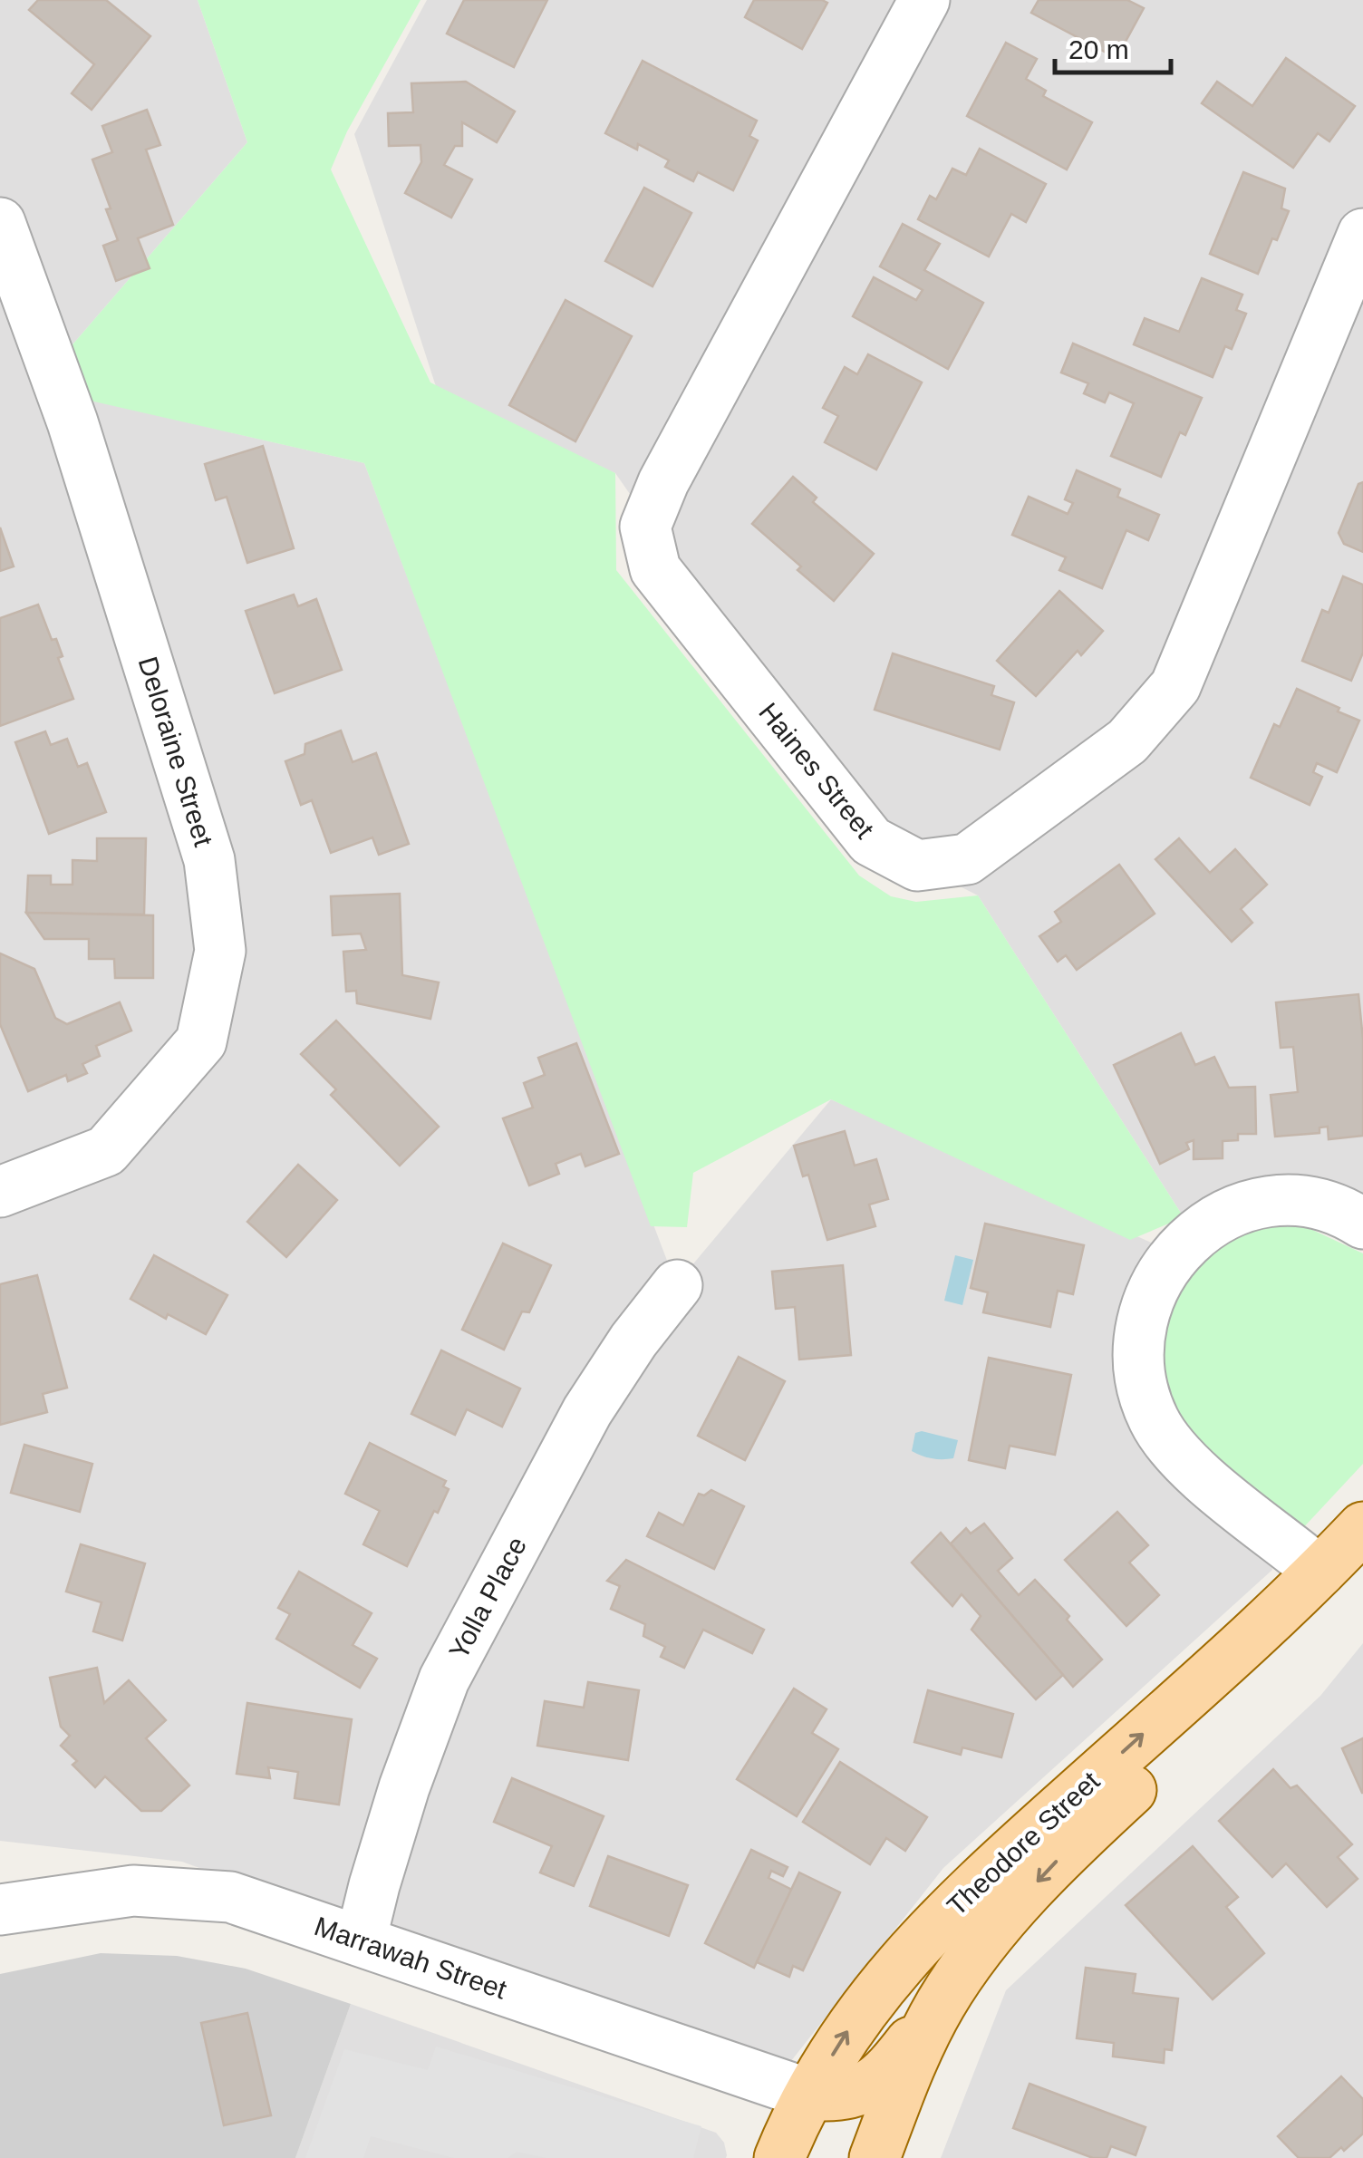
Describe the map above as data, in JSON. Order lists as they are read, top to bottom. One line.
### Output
{"streets":{"main road":["Theodore Street"],"street":["Deloraine Street","Haines Street","Yolla Place","Marrawah Street"]},"crossings":[["Yolla Place","Marrawah Street"],["Theodore Street","Marrawah Street"]],"scale_bar":"20 m"}
